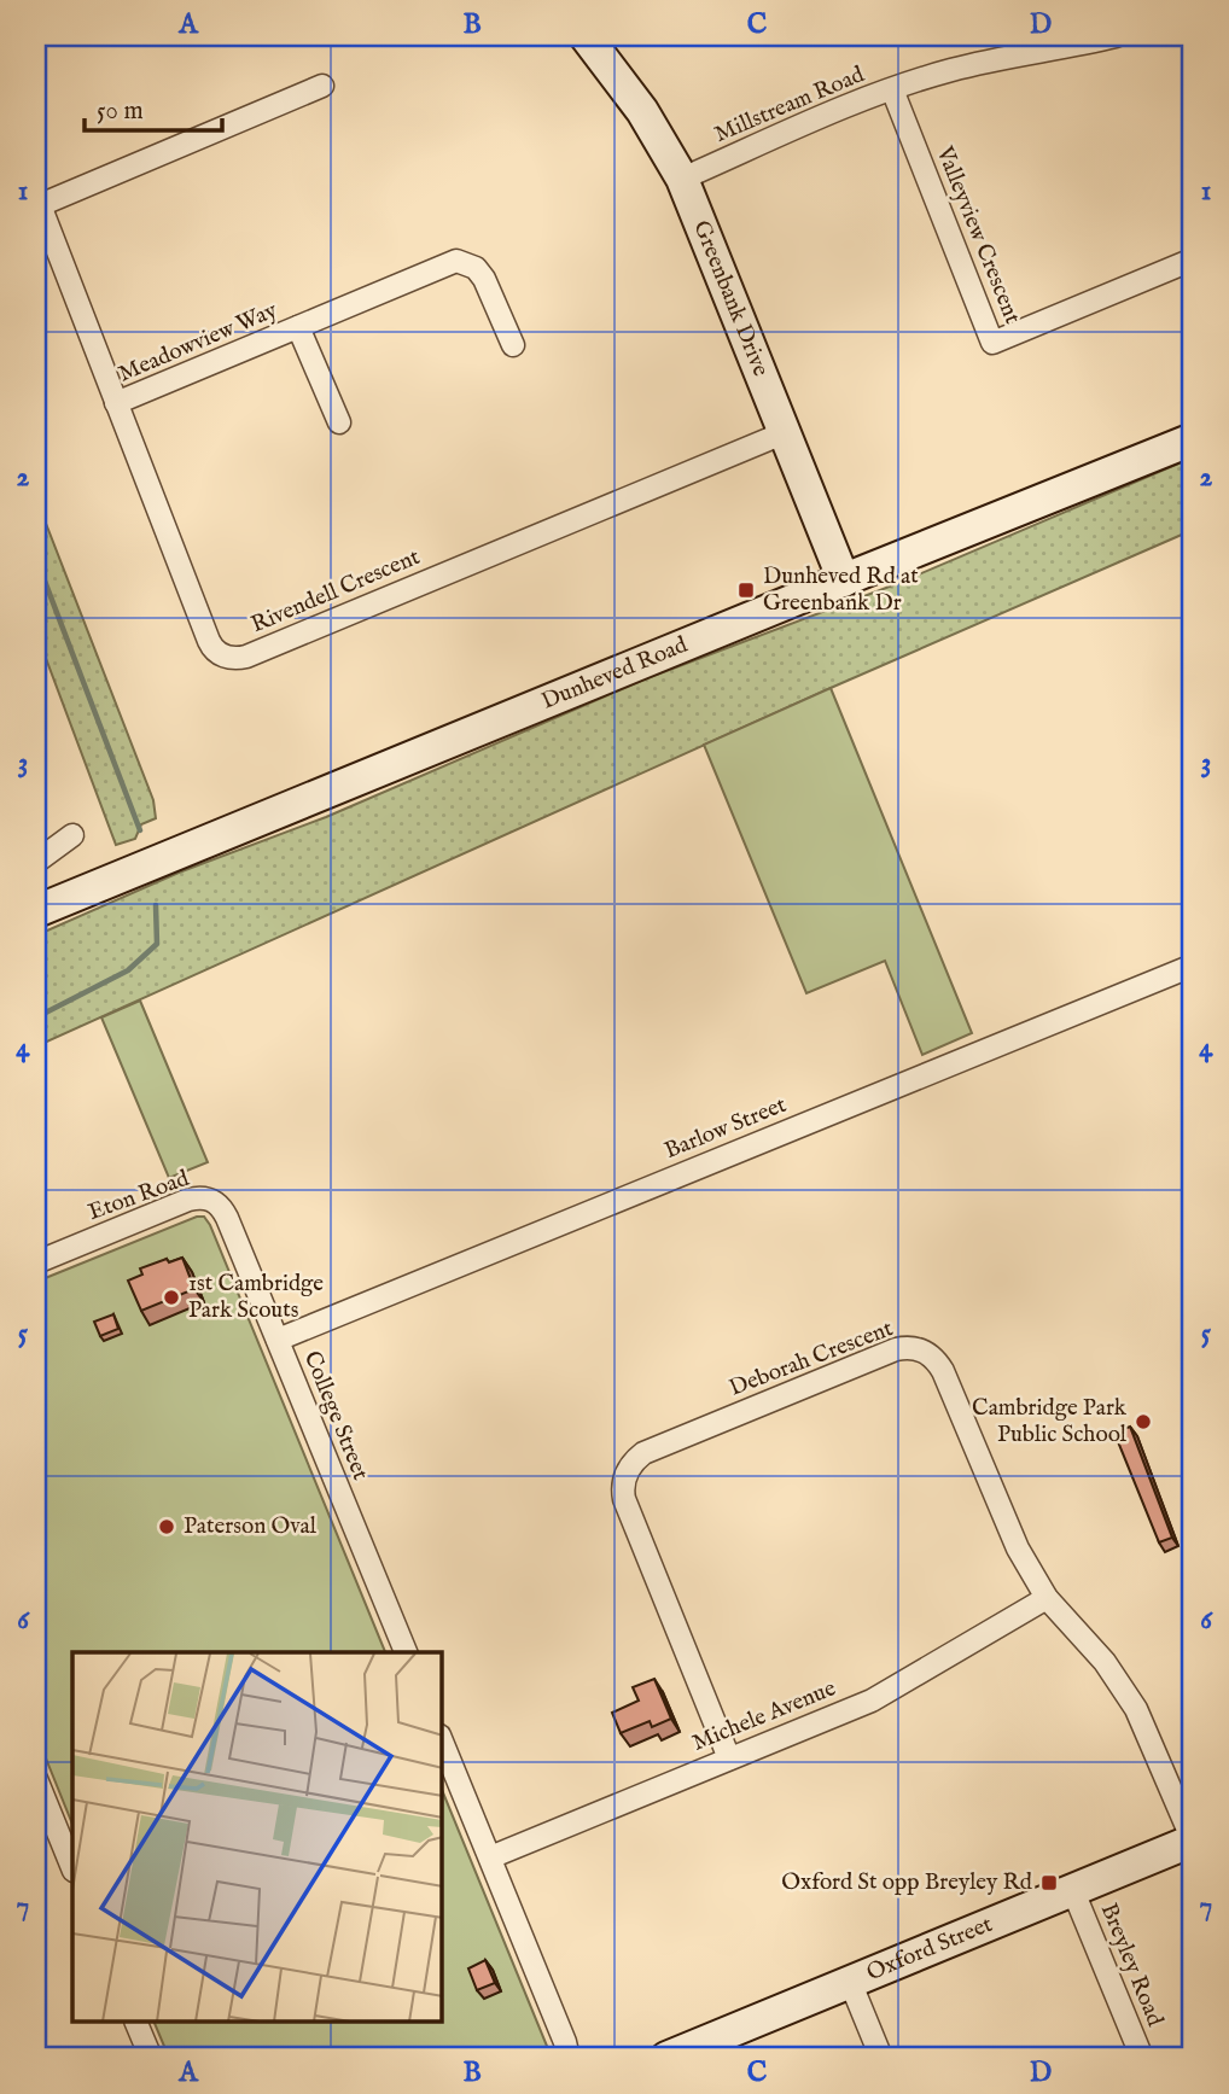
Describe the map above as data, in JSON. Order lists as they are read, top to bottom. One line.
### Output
{"streets":{"main road":["Greenbank Drive","Dunheved Road","Oxford Street"],"street":["Millstream Road","Valleyview Crescent","Meadowview Way","Rivendell Crescent","Barlow Street","Eton Road","Deborah Crescent","College Street","Michele Avenue","Breyley Road"]},"crossings":[["Millstream Road","Valleyview Crescent"],["Millstream Road","Greenbank Drive"],["Greenbank Drive","Rivendell Crescent"],["Greenbank Drive","Dunheved Road"],["Meadowview Way","Rivendell Crescent"],["Barlow Street","College Street"],["Eton Road","College Street"],["Deborah Crescent","Michele Avenue"],["Deborah Crescent","Oxford Street"],["Oxford Street","Breyley Road"]],"places":{"transit":["Dunheved Rd at Greenbank Dr","Oxford St opp Breyley Rd"],"other":["1st Cambridge Park Scouts","Cambridge Park Public School","Paterson Oval"]},"scale_bar":"50 m","grid":{"columns":["A","B","C","D"],"rows":["1","2","3","4","5","6","7"]}}
